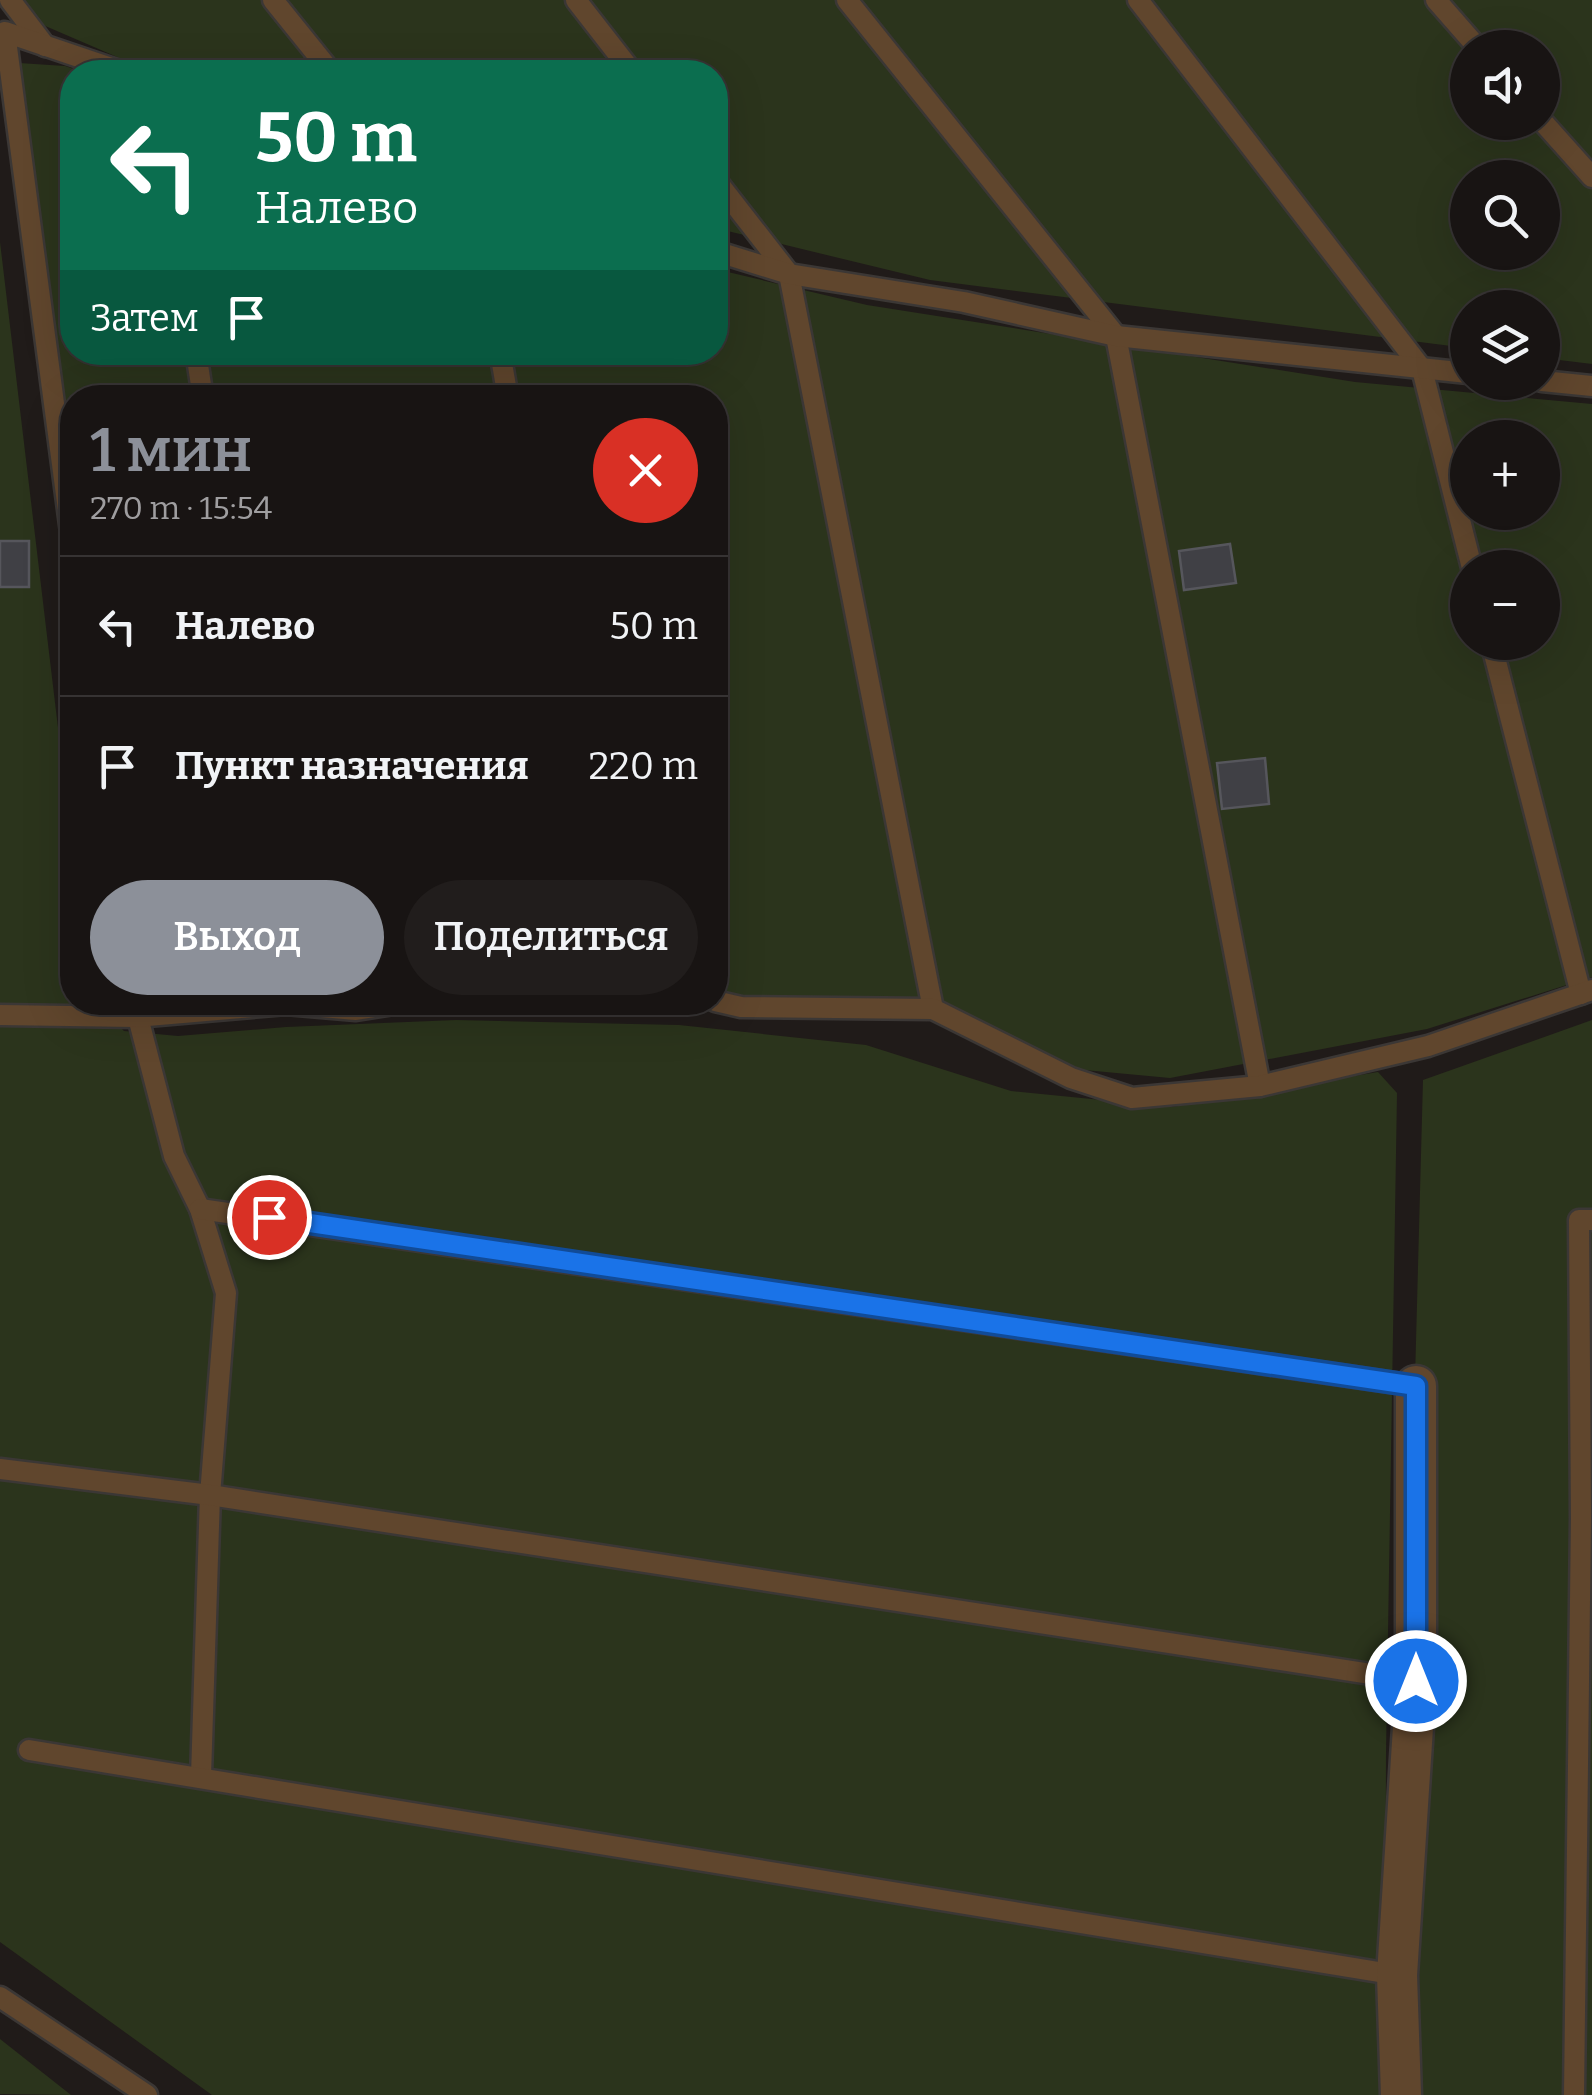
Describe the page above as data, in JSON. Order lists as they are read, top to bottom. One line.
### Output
{"page":{"map_buttons":["+","−"],"turn":["50 m","Налево"],"then":"Затем","heading":["1 мин","270 m · 15:54"],"list":[{"name":"Налево","value":"50 m"},{"name":"Пункт назначения","value":"220 m"}],"buttons":["Выход","Поделиться"]}}
